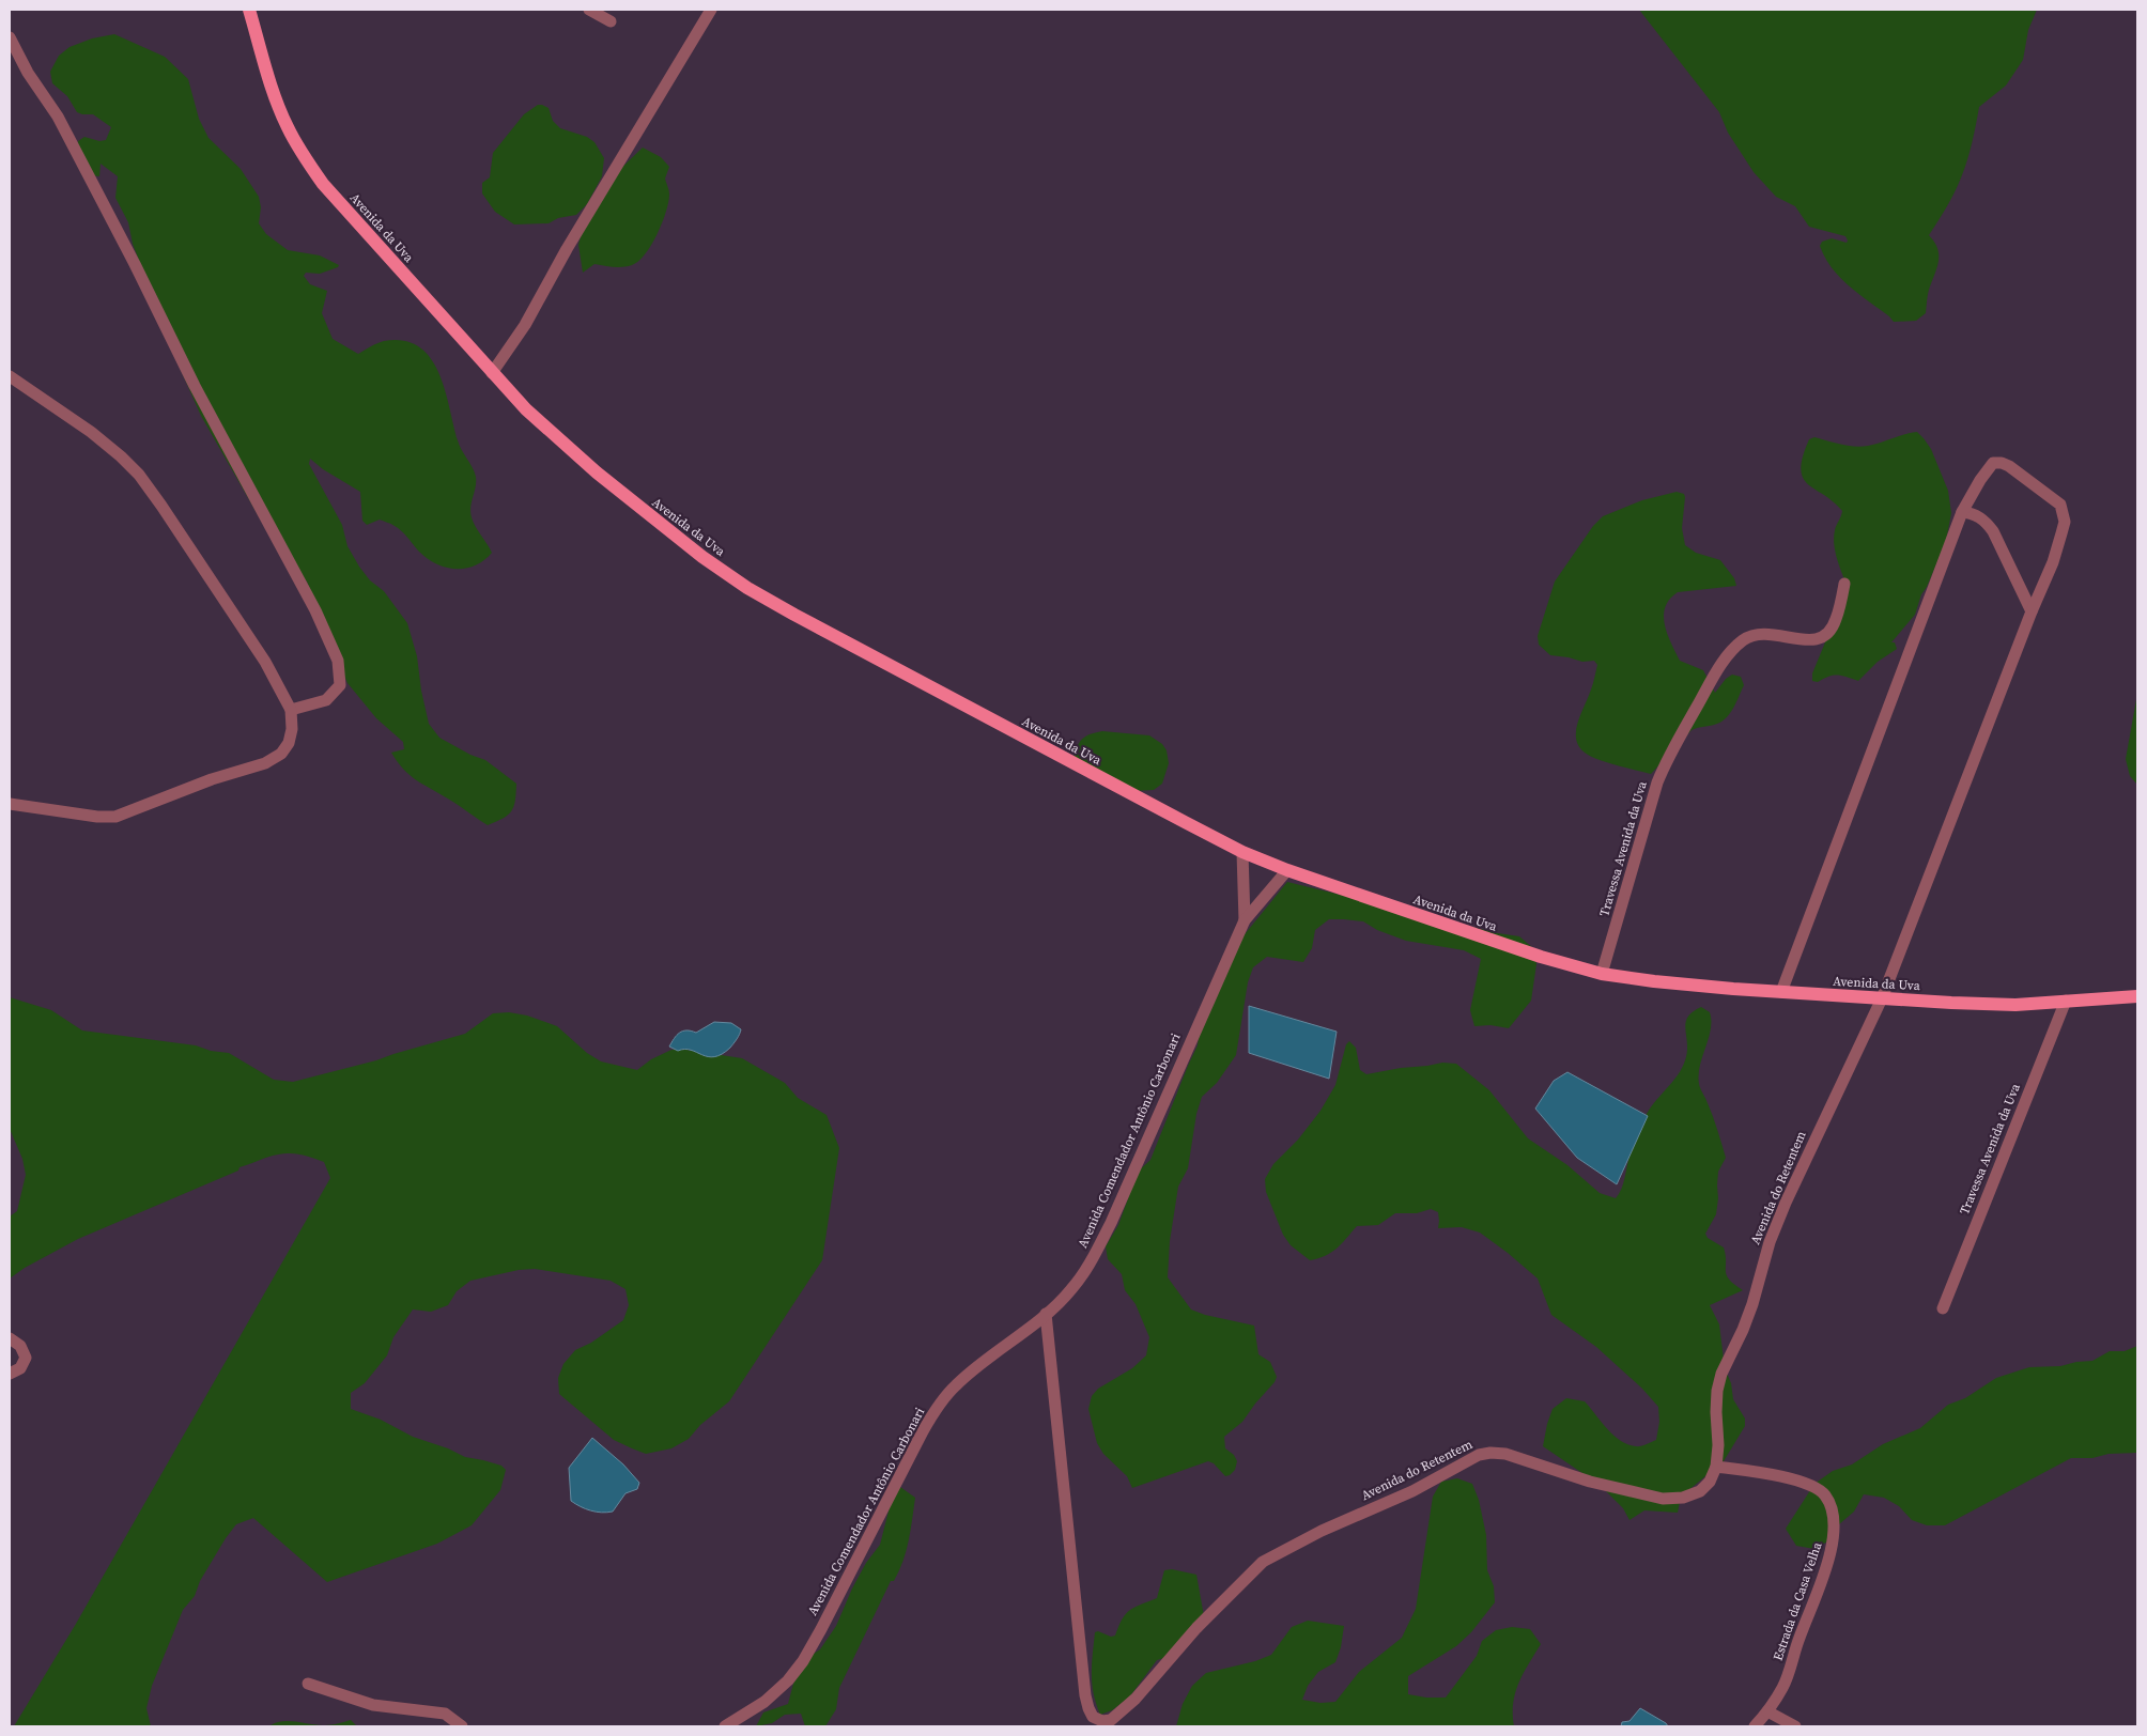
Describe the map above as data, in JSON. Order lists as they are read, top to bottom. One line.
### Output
{"streets":{"main road":["Avenida da Uva"],"street":["Travessa Avenida da Uva","Avenida Comendador Antônio Carbonari","Avenida do Retentem","Estrada da Casa Velha"]},"crossings":[["Avenida da Uva","Travessa Avenida da Uva"],["Avenida da Uva","Avenida Comendador Antônio Carbonari"],["Avenida da Uva","Avenida do Retentem"],["Avenida Comendador Antônio Carbonari","Avenida do Retentem"],["Avenida do Retentem","Estrada da Casa Velha"]]}
